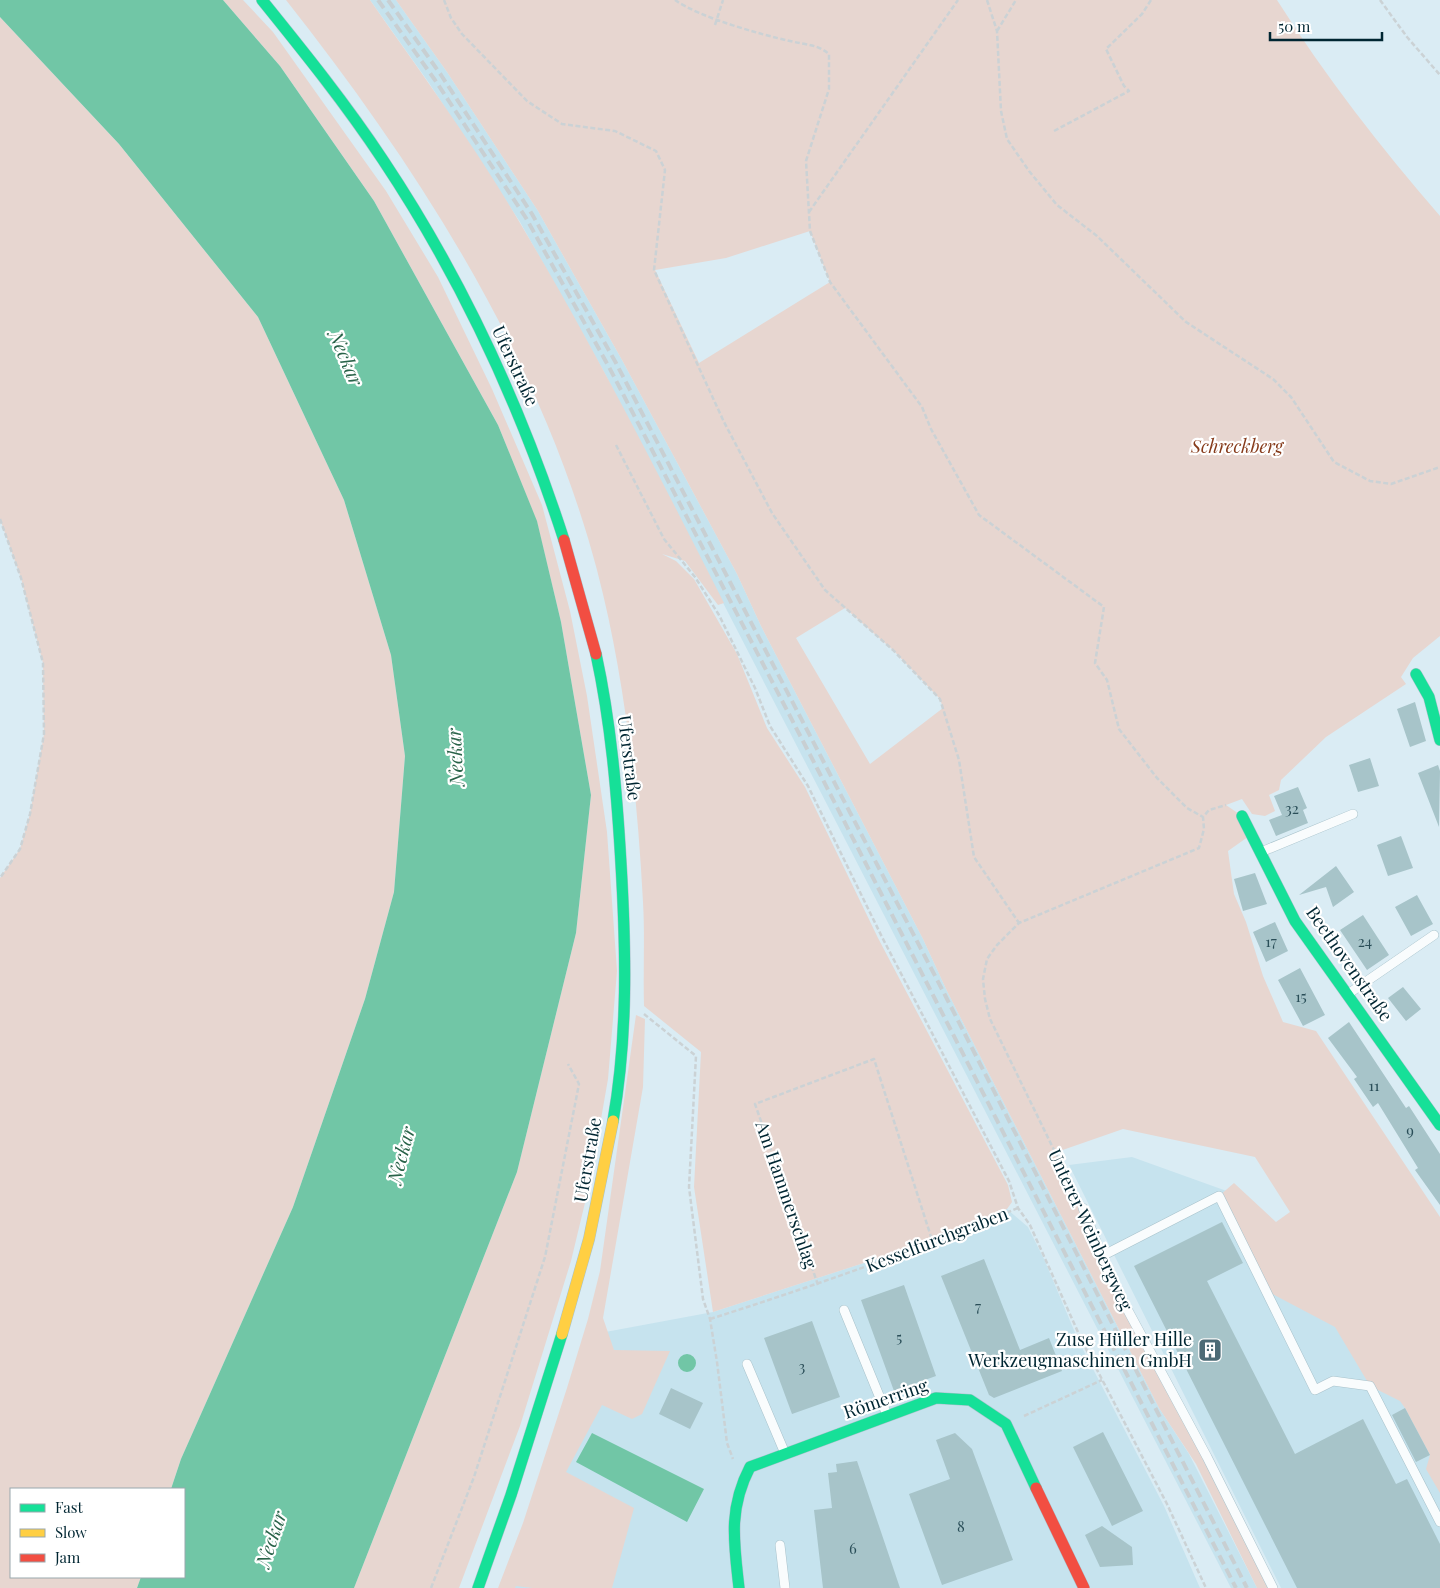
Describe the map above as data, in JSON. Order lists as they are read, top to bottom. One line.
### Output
{"streets":{"main road":["Uferstraße","Beethovenstraße","Römerring"],"lane":["Unterer Weinbergweg"],"path":["Am Hammerschlag","Kesselfurchgraben"]},"crossings":[["Am Hammerschlag","Kesselfurchgraben"]],"water":["Neckar"],"parks":["Schreckberg"],"places":{"building":["Zuse Hüller Hille Werkzeugmaschinen GmbH"]},"house_numbers":["32","17","24","15","11","9","7","5","3","8","6"],"legend":["Fast","Slow","Jam"],"scale_bar":"50 m"}
